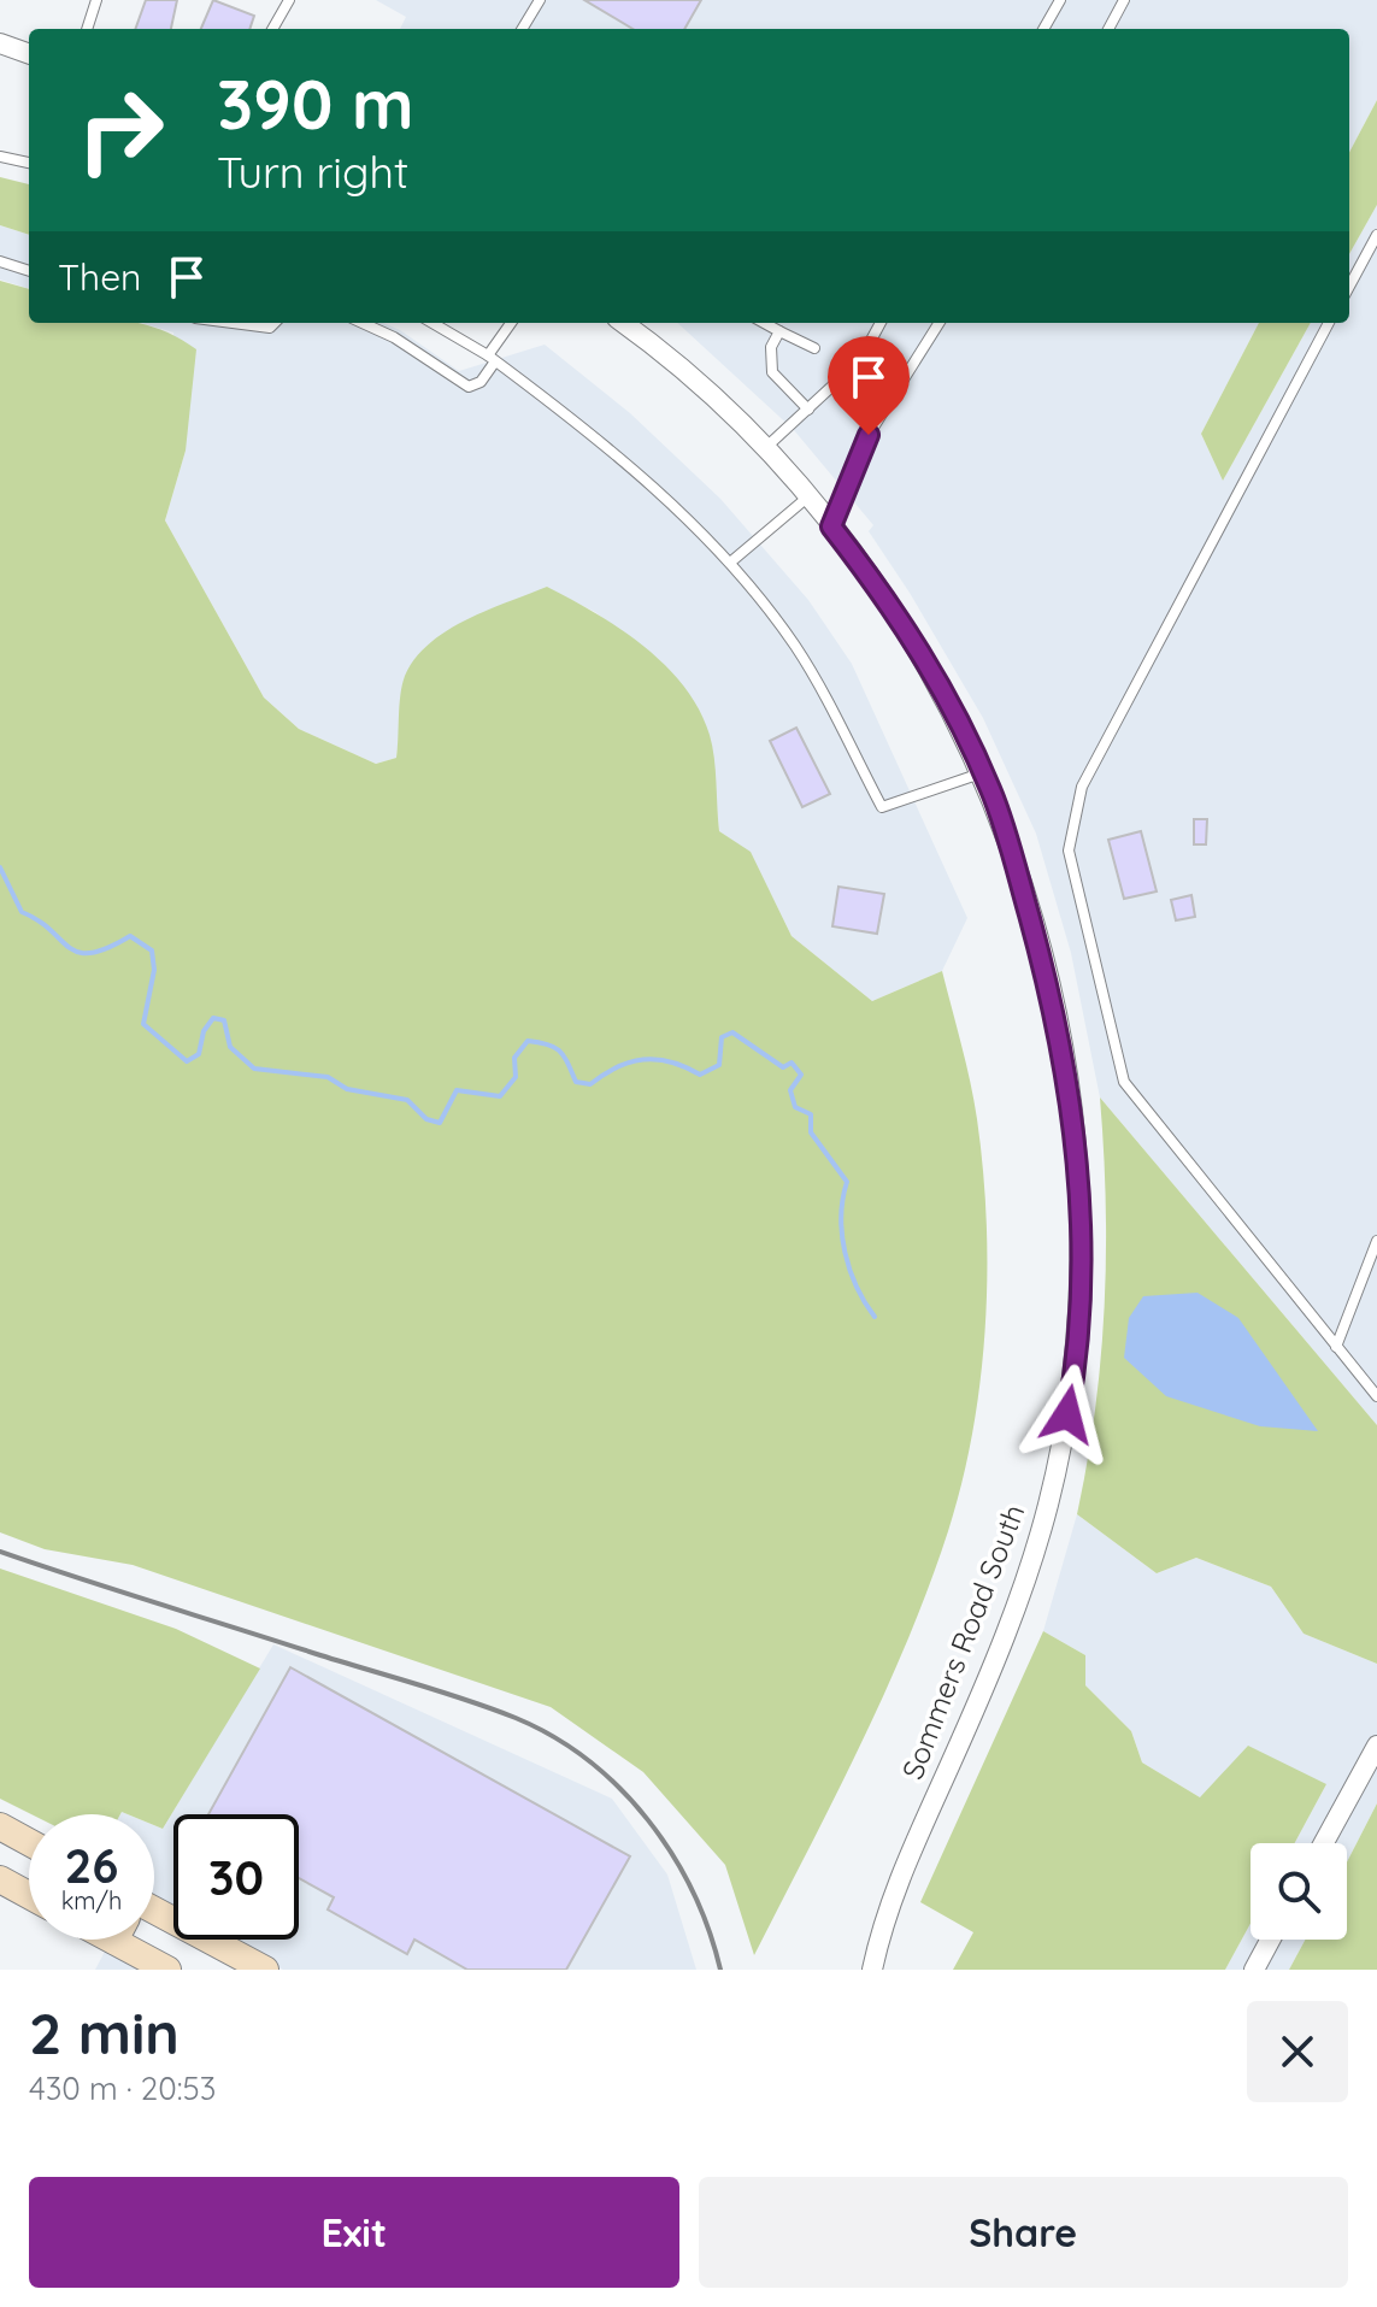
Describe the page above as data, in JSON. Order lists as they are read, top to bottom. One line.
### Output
{"streets":{"street":["Sommers Road South"]},"page":{"turn":["390 m","Turn right"],"then":"Then","speed":"26 km/h","limit":"30","heading":["2 min","430 m · 20:53"],"buttons":["Exit","Share"]}}
